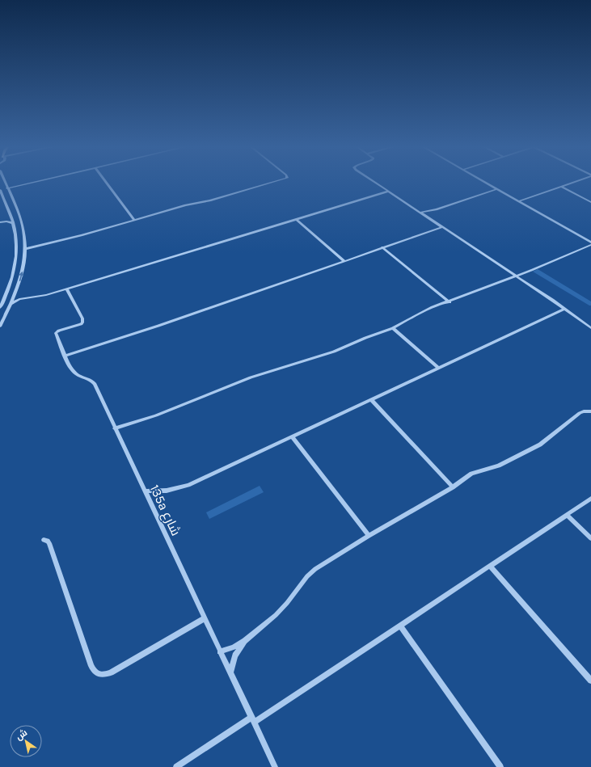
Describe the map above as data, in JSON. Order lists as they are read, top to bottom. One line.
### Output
{"streets":{"street":["135a شارع"]},"north":"top left"}
